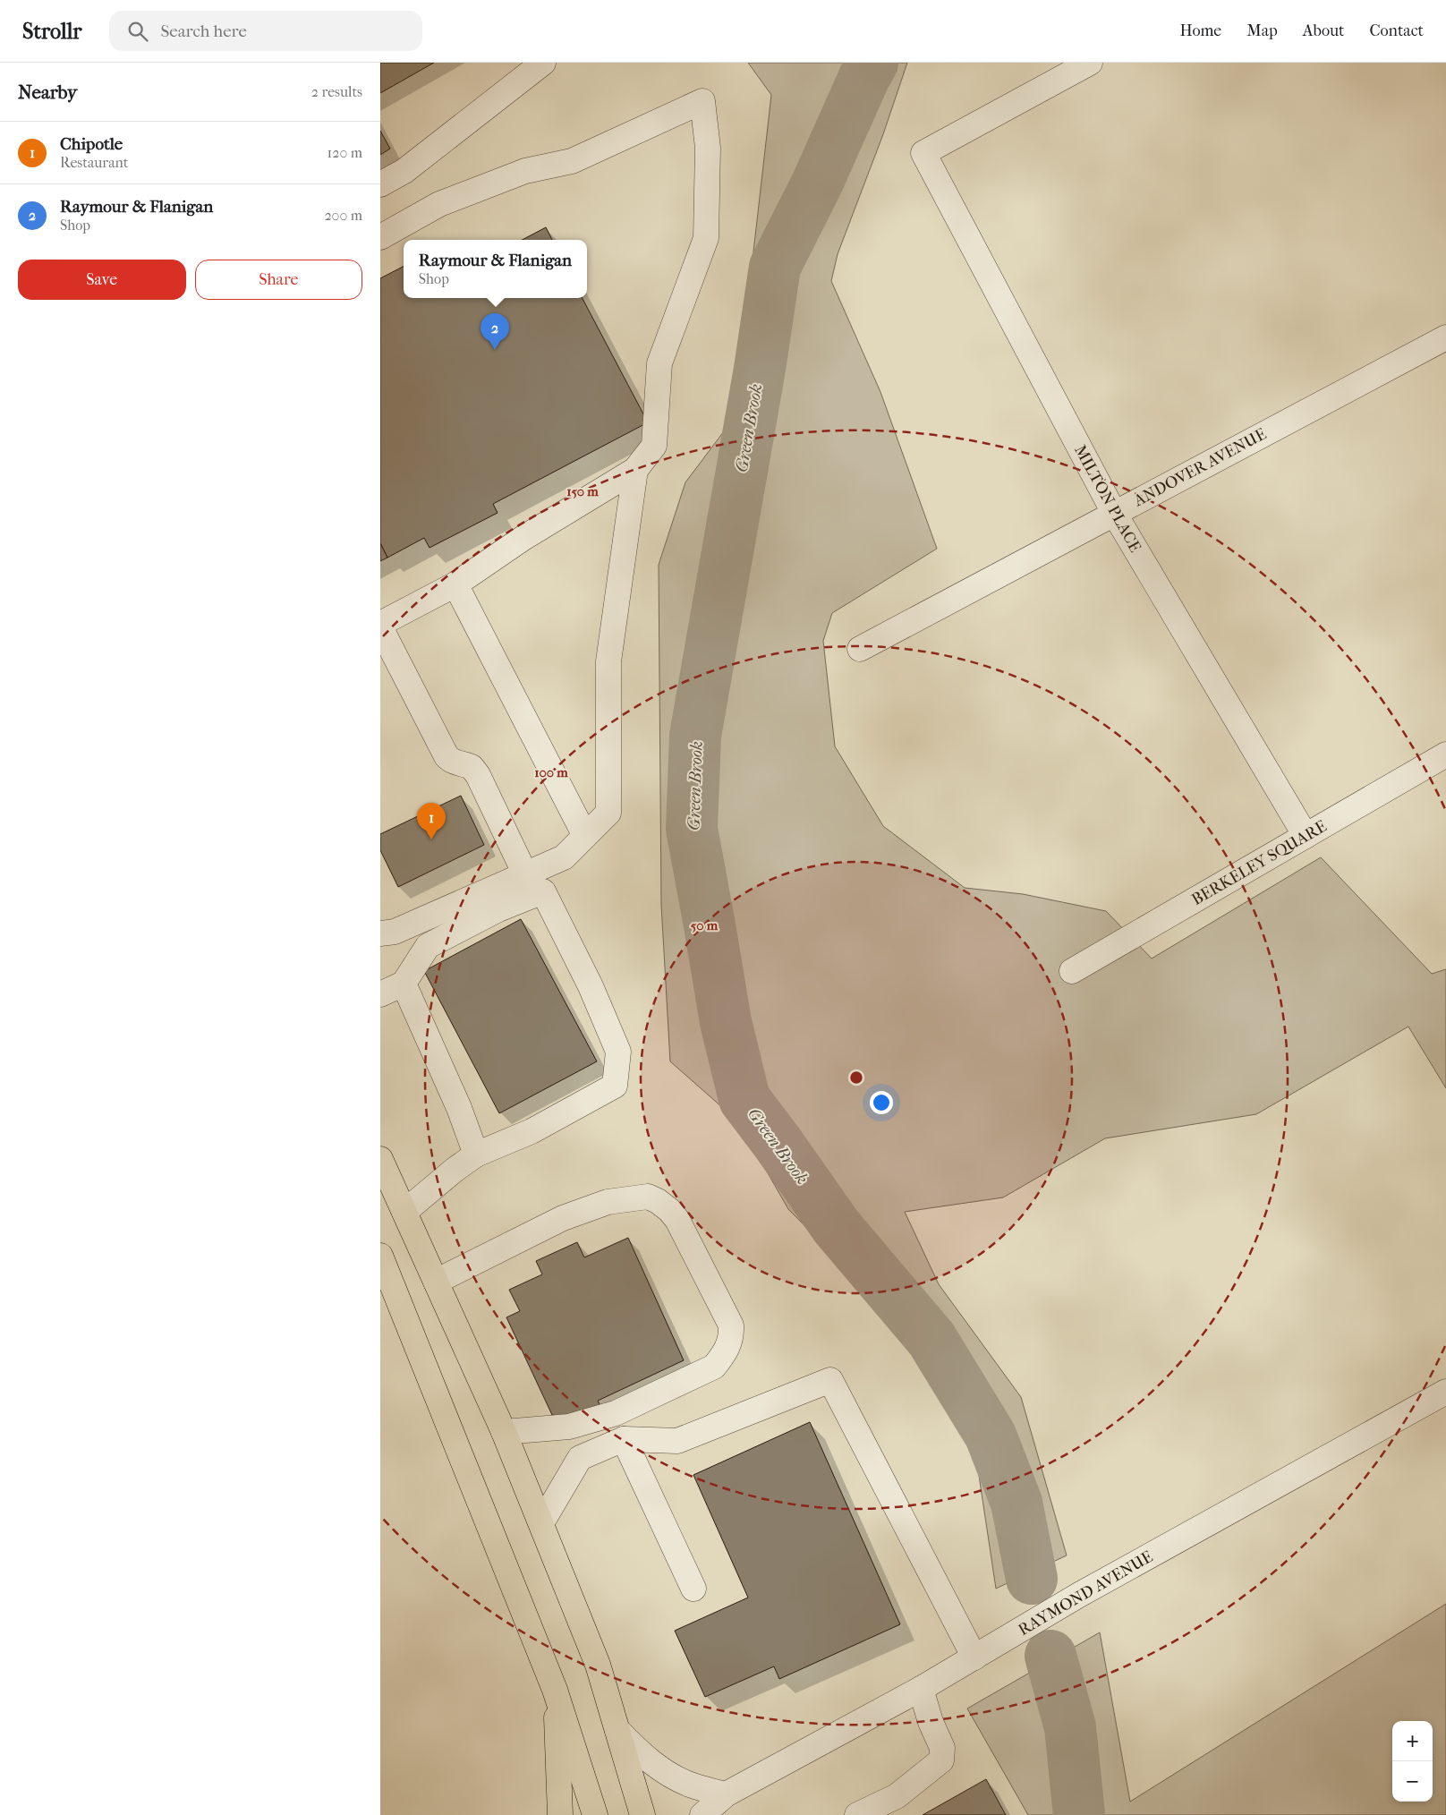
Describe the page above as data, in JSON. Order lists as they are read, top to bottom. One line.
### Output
{"streets":{"street":["ANDOVER AVENUE","MILTON PLACE","BERKELEY SQUARE","RAYMOND AVENUE"]},"crossings":[["ANDOVER AVENUE","MILTON PLACE"],["MILTON PLACE","BERKELEY SQUARE"]],"water":["Green Brook"],"page":{"header":"Strollr","search":"Search here","nav":["Home","Map","About","Contact"],"heading":["Nearby","2 results"],"list":[{"mark":"1","name":"Chipotle","note":"Restaurant","value":"120 m"},{"mark":"2","name":"Raymour & Flanigan","note":"Shop","value":"200 m"}],"popup":["Raymour & Flanigan","Shop"],"buttons":["Save","Share"],"pins":["2","1"],"map_buttons":["+","−"]},"rings":["150 m","100 m","50 m"]}
